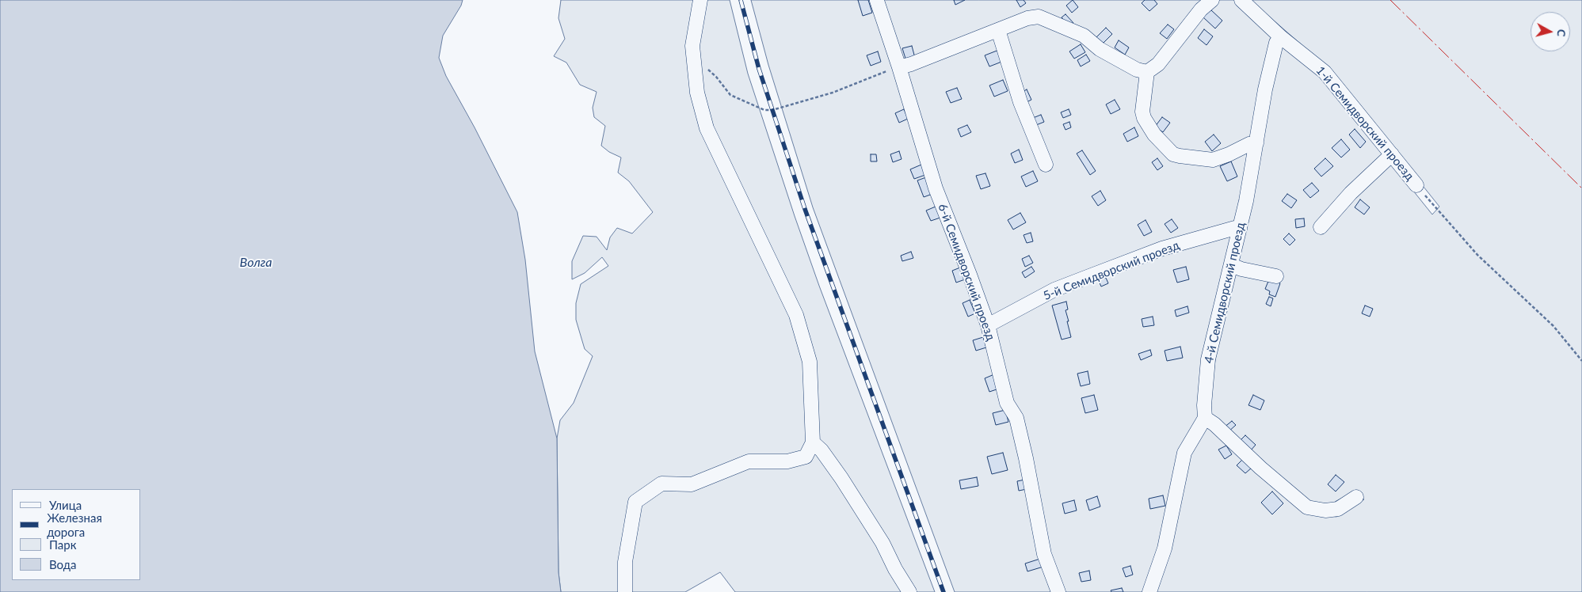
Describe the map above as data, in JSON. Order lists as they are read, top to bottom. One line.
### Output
{"streets":{"street":["1-й Семидворский проезд","5-й Семидворский проезд","6-й Семидворский проезд","4-й Семидворский проезд"]},"crossings":[["1-й Семидворский проезд","4-й Семидворский проезд"],["5-й Семидворский проезд","6-й Семидворский проезд"],["5-й Семидворский проезд","4-й Семидворский проезд"]],"water":["Волга"],"legend":["Улица","Железная дорога","Парк","Вода"],"north":"right"}
